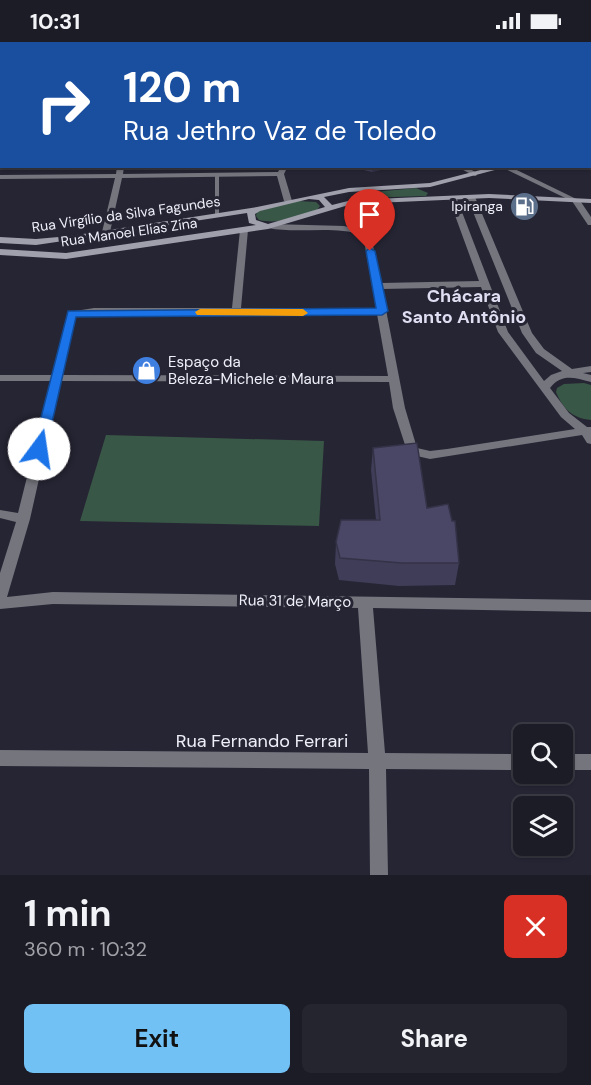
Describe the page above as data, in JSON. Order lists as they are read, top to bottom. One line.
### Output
{"streets":{"street":["Rua Virgílio da Silva Fagundes","Rua Manoel Elias Zina","Rua 31 de Março","Rua Fernando Ferrari"]},"districts":["Chácara Santo Antônio"],"places":{"fuel station":["Ipiranga"],"shop":["Espaço da Beleza-Michele e Maura"]},"page":{"status":"10:31","turn":["120 m","Rua Jethro Vaz de Toledo"],"heading":["1 min","360 m · 10:32"],"buttons":["Exit","Share"]}}
